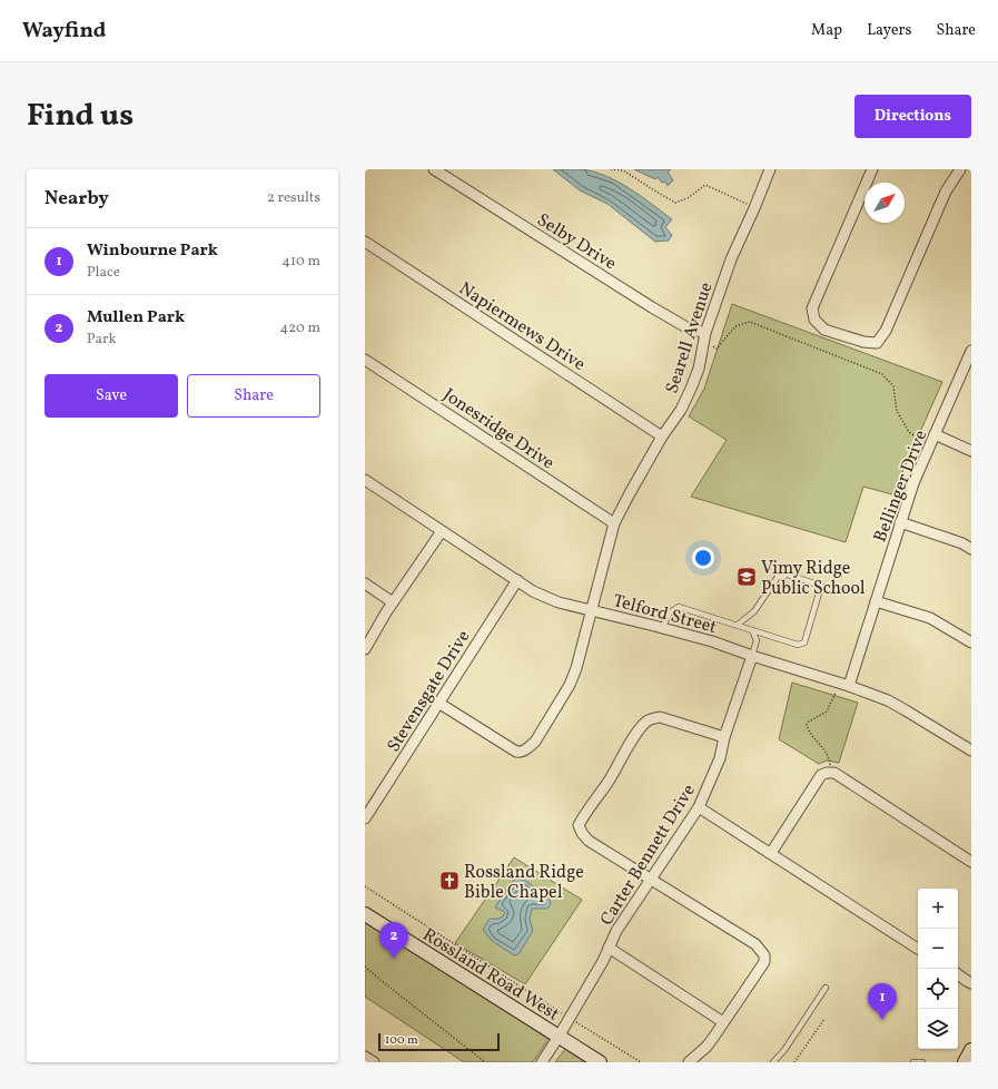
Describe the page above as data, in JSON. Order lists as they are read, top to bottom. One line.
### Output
{"streets":{"main road":["Rossland Road West"],"street":["Selby Drive","Napiermews Drive","Searell Avenue","Jonesridge Drive","Bellinger Drive","Telford Street","Stevensgate Drive","Carter Bennett Drive"]},"crossings":[["Selby Drive","Searell Avenue"],["Napiermews Drive","Searell Avenue"],["Searell Avenue","Jonesridge Drive"],["Searell Avenue","Telford Street"],["Searell Avenue","Stevensgate Drive"],["Bellinger Drive","Telford Street"],["Telford Street","Stevensgate Drive"],["Telford Street","Carter Bennett Drive"],["Carter Bennett Drive","Rossland Road West"]],"places":{"school or university":["Vimy Ridge Public School"],"church":["Rossland Ridge Bible Chapel"]},"scale_bar":"100 m","north":"top right","page":{"header":"Wayfind","nav":["Map","Layers","Share"],"title":"Find us","buttons":["Directions",["Save","Share"]],"heading":["Nearby","2 results"],"list":[{"mark":"1","name":"Winbourne Park","note":"Place","value":"410 m"},{"mark":"2","name":"Mullen Park","note":"Park","value":"420 m"}],"map_buttons":["+","−"],"pins":["2","1"],"scale":"100 m"}}
